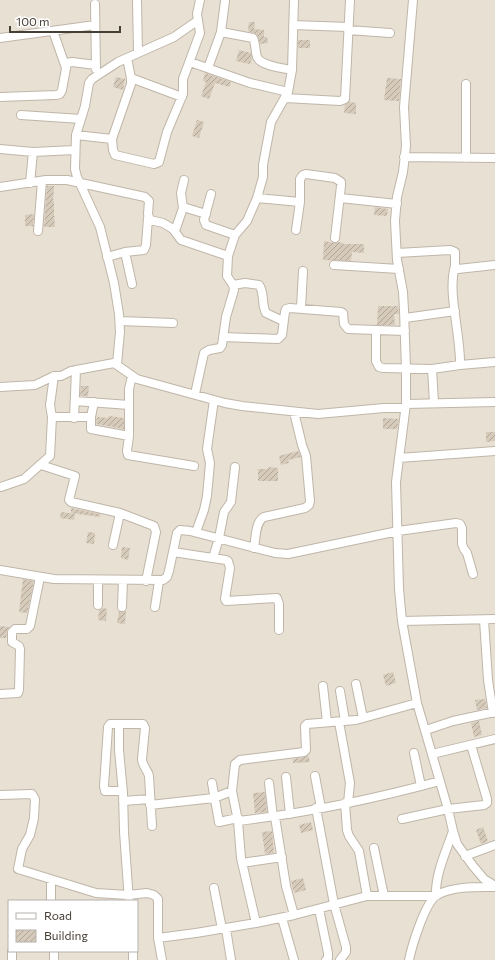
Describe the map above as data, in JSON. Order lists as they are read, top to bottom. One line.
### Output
{"legend":["Road","Building"],"scale_bar":"100 m"}
